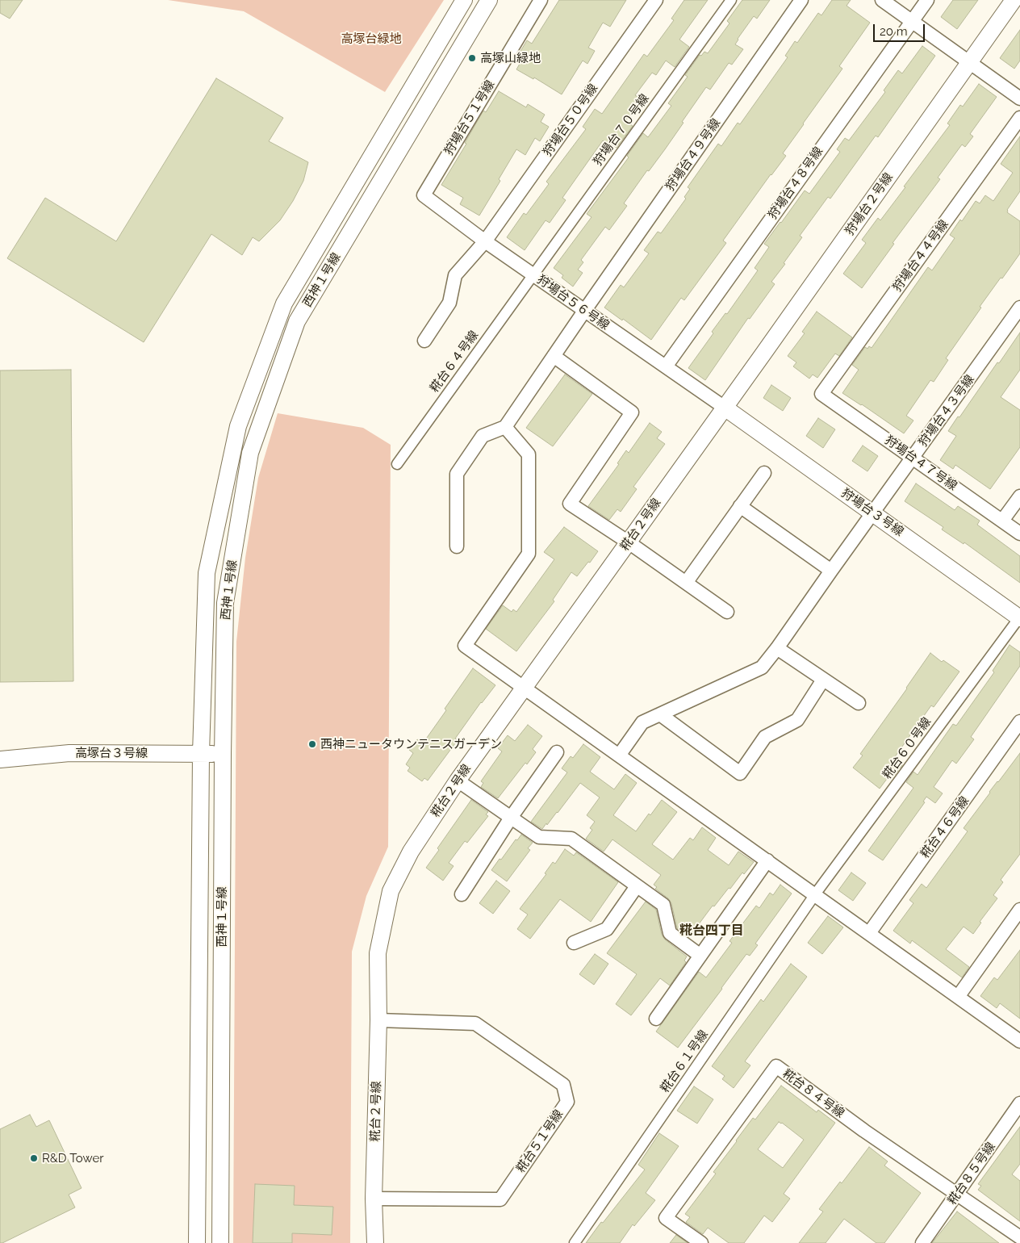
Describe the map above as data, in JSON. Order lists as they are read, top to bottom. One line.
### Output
{"streets":{"street":["狩場台５１号線","狩場台５０号線","狩場台７０号線","狩場台４９号線","狩場台４８号線","狩場台２号線","狩場台４４号線","西神１号線","狩場台５６号線","糀台６４号線","狩場台４３号線","狩場台４７号線","狩場台３号線","糀台２号線","糀台６０号線","高塚台３号線","糀台４６号線","糀台６１号線","糀台８４号線","糀台５１号線","糀台８５号線"]},"crossings":[["狩場台５１号線","狩場台５６号線"],["狩場台５０号線","狩場台５６号線"],["狩場台７０号線","狩場台５６号線"],["狩場台７０号線","糀台６４号線"],["狩場台４９号線","狩場台５６号線"],["狩場台４８号線","狩場台５６号線"],["狩場台２号線","狩場台５６号線"],["狩場台２号線","狩場台３号線"],["狩場台２号線","糀台２号線"],["狩場台４４号線","狩場台４７号線"],["西神１号線","高塚台３号線"],["狩場台５６号線","糀台６４号線"],["狩場台５６号線","狩場台３号線"],["狩場台５６号線","糀台２号線"],["狩場台４３号線","狩場台４７号線"],["狩場台４３号線","狩場台３号線"],["狩場台３号線","糀台２号線"],["狩場台３号線","糀台６０号線"],["糀台２号線","糀台５１号線"],["糀台６０号線","糀台６１号線"],["糀台８４号線","糀台８５号線"]],"districts":["糀台四丁目"],"parks":["高塚台緑地"],"places":["高塚山緑地","西神ニュータウンテニスガーデン","R&D Tower"],"scale_bar":"20 m"}
